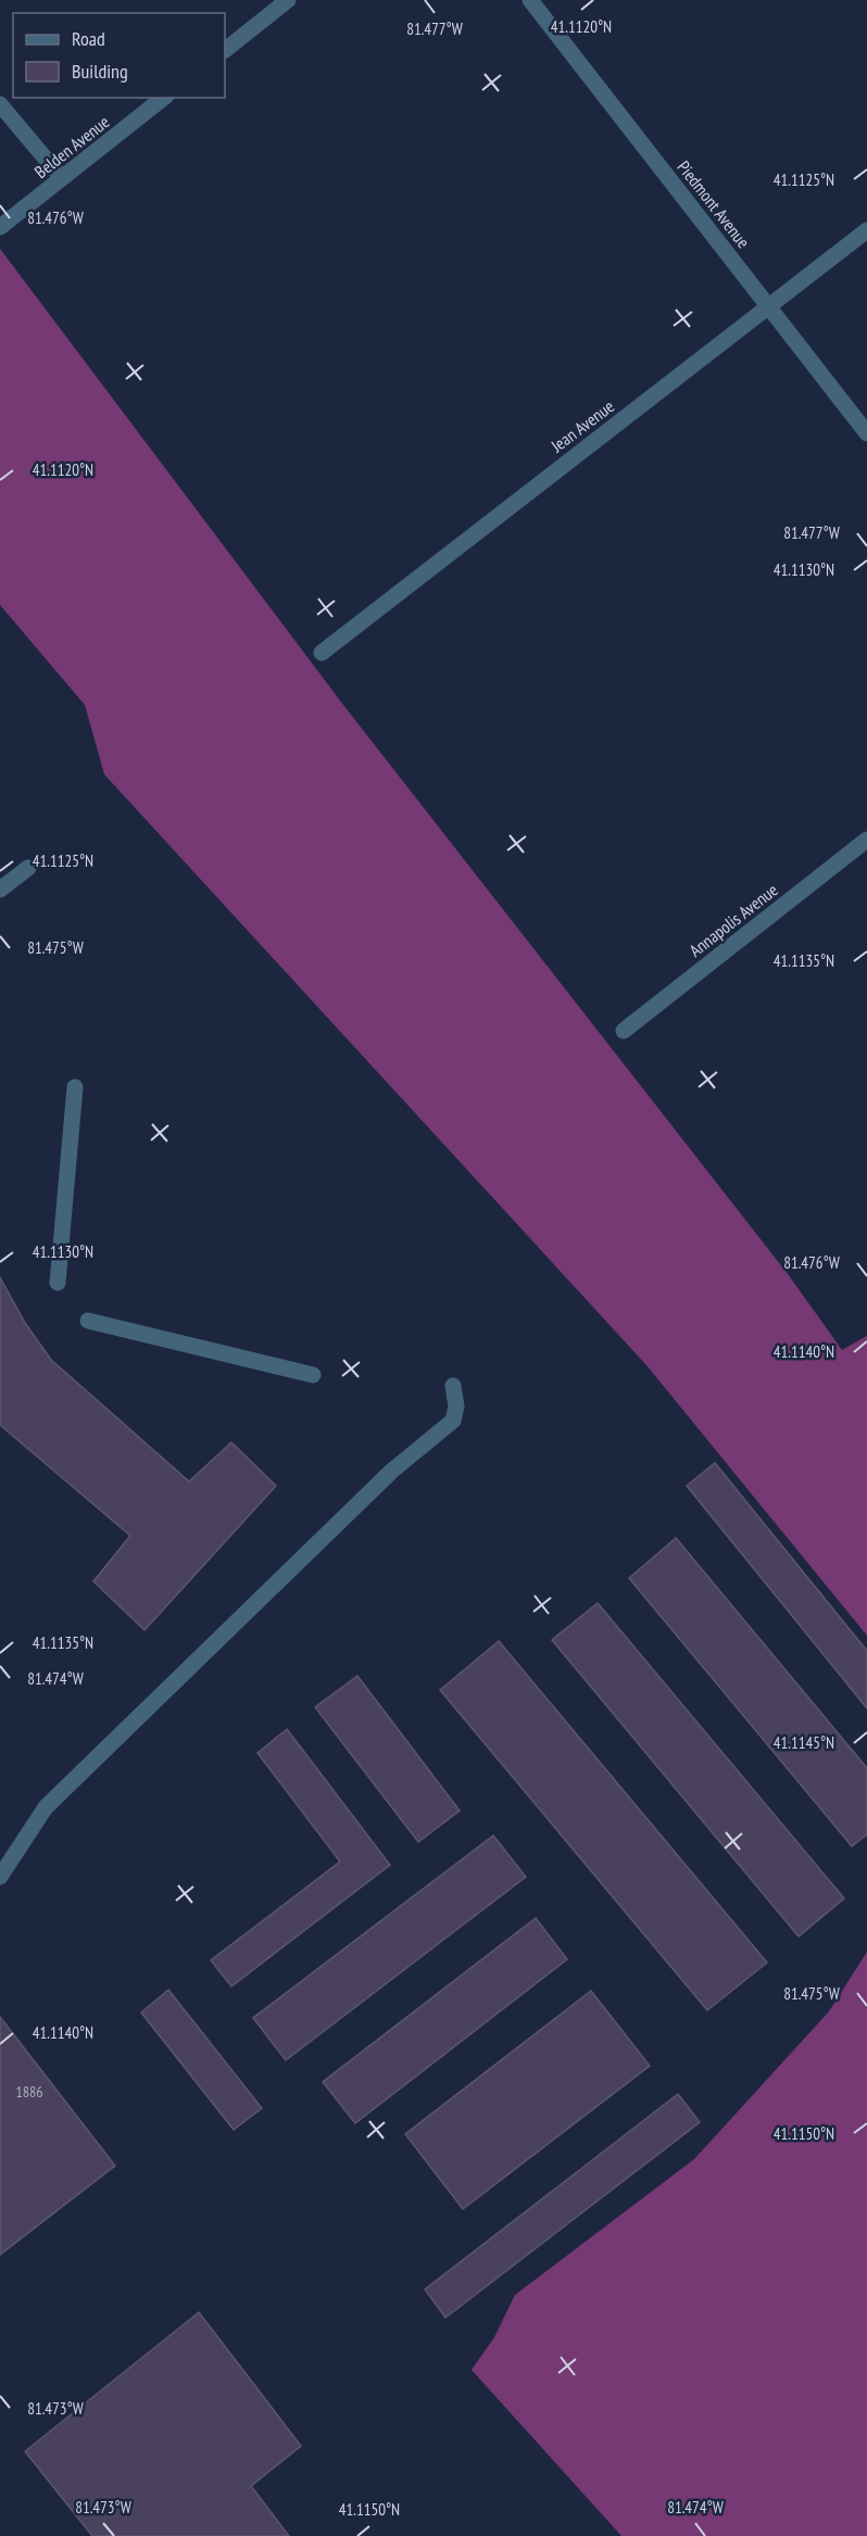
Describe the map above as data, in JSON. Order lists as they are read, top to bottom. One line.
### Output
{"streets":{"street":["Belden Avenue","Piedmont Avenue","Jean Avenue","Annapolis Avenue"]},"crossings":[["Piedmont Avenue","Jean Avenue"]],"house_numbers":["1886"],"legend":["Road","Building"],"coordinates":["41.1120°N","81.477°W","41.1125°N","81.476°W","41.1130°N","81.475°W","41.1135°N","41.1140°N","81.474°W","41.1145°N","41.1150°N","81.473°W"]}
